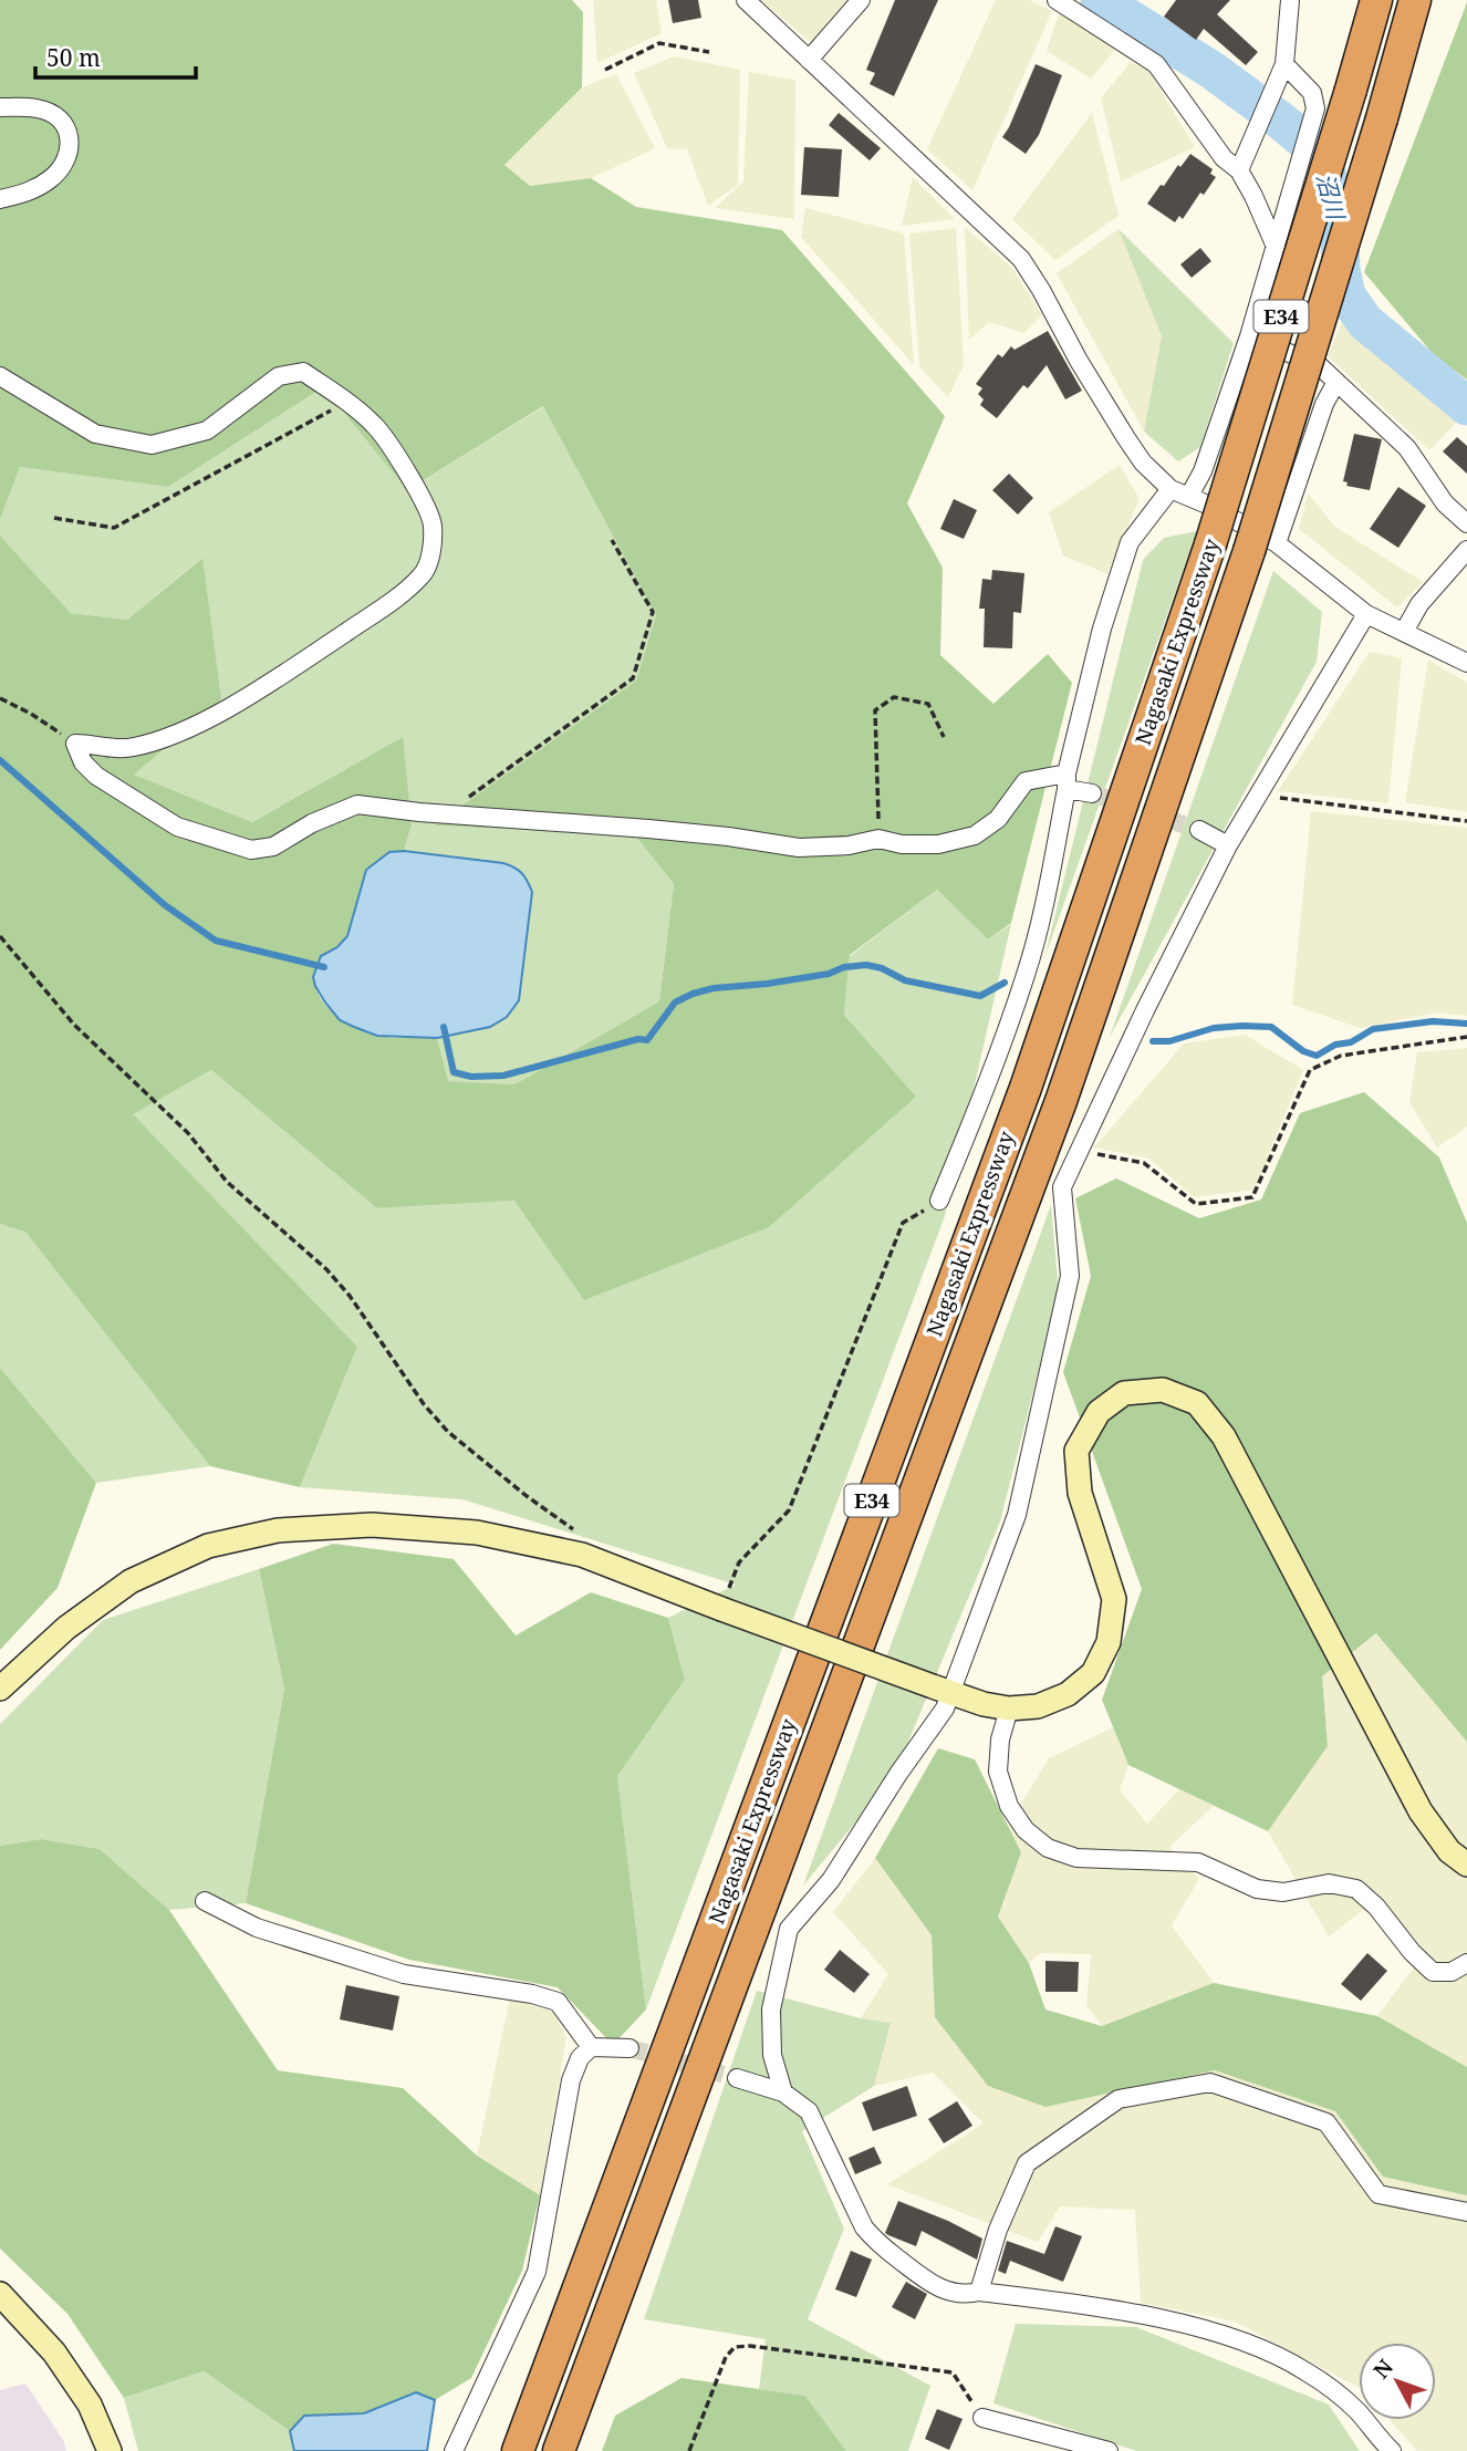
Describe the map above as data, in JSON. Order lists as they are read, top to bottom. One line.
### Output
{"streets":{"highway":["E34","Nagasaki Expressway"]},"water":["沼川"],"scale_bar":"50 m","north":"top left"}
